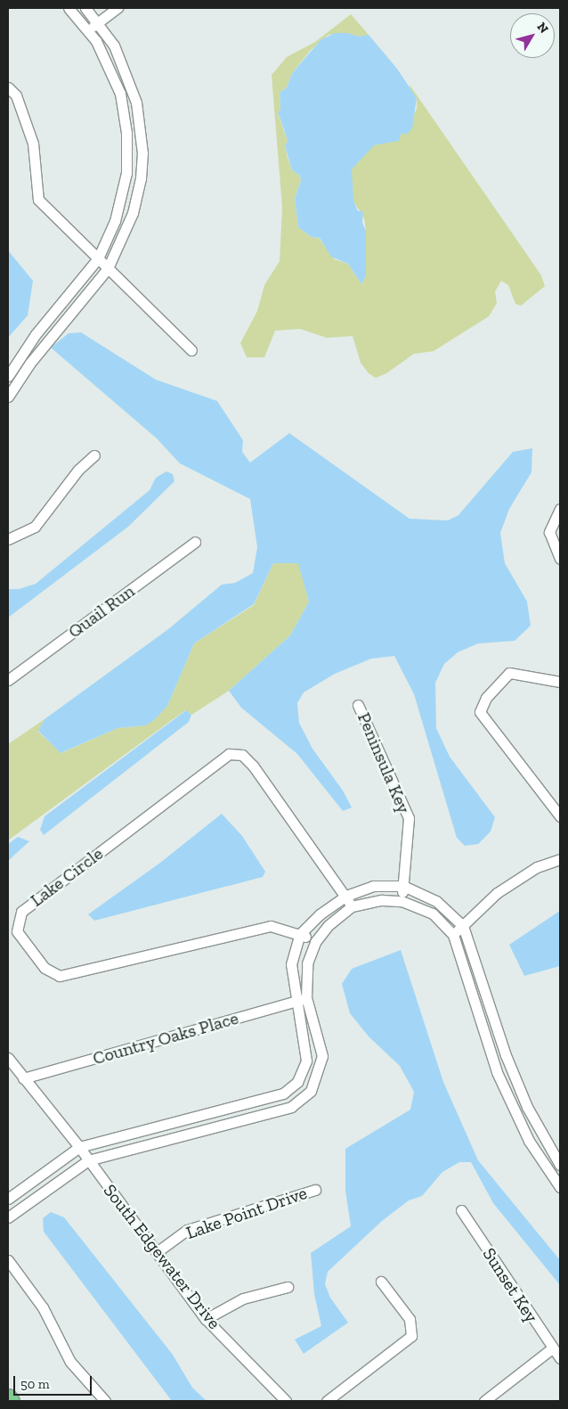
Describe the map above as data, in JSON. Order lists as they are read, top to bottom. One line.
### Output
{"streets":{"street":["Quail Run","Peninsula Key","Lake Circle","Country Oaks Place","Lake Point Drive","South Edgewater Drive","Sunset Key"]},"crossings":[["Country Oaks Place","South Edgewater Drive"],["Lake Point Drive","South Edgewater Drive"]],"scale_bar":"50 m","north":"top right"}
